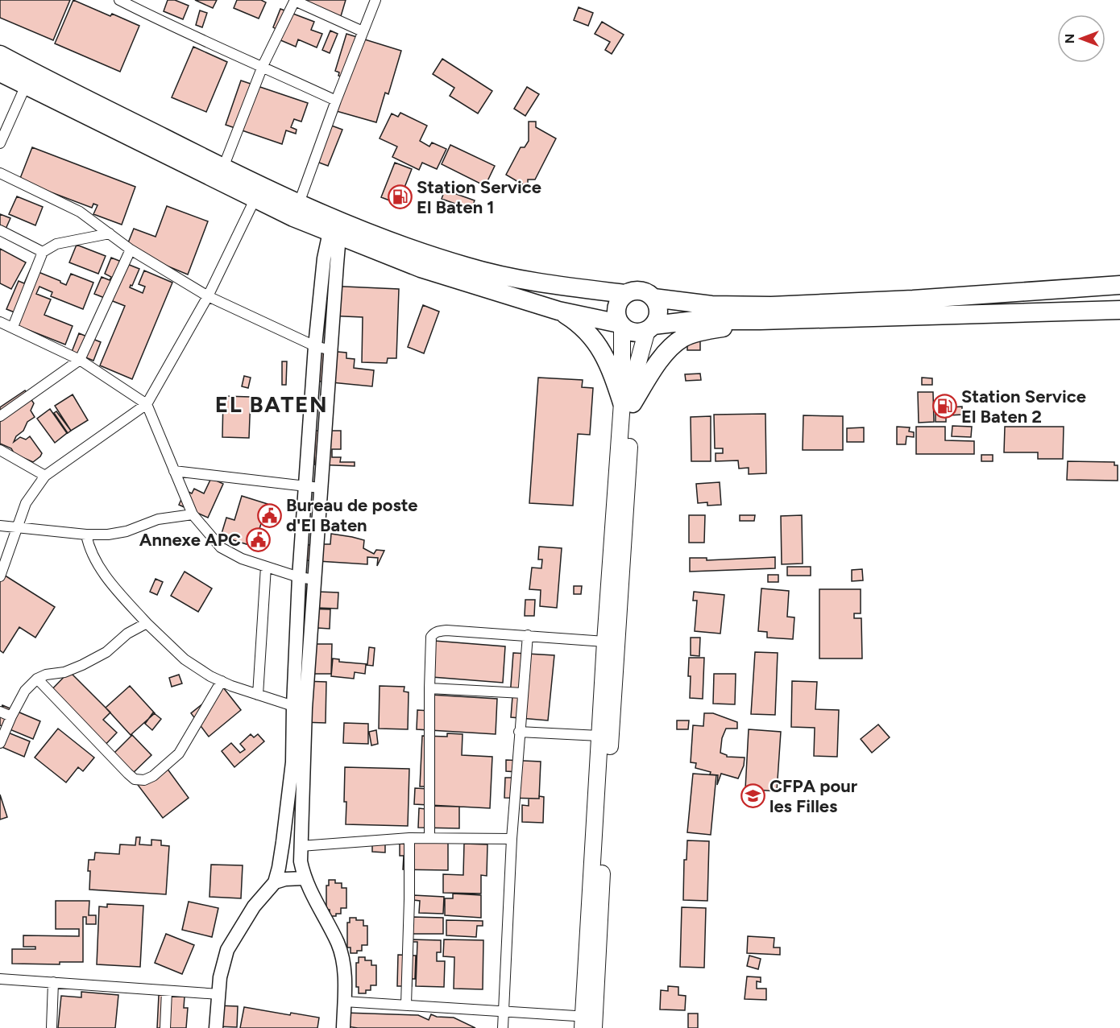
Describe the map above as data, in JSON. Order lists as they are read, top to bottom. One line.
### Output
{"districts":["EL BATEN"],"places":{"fuel station":["Station Service El Baten 1","Station Service El Baten 2"],"public building":["Bureau de poste d'El Baten","Annexe APC"],"school or university":["CFPA pour les Filles"]},"north":"left"}
